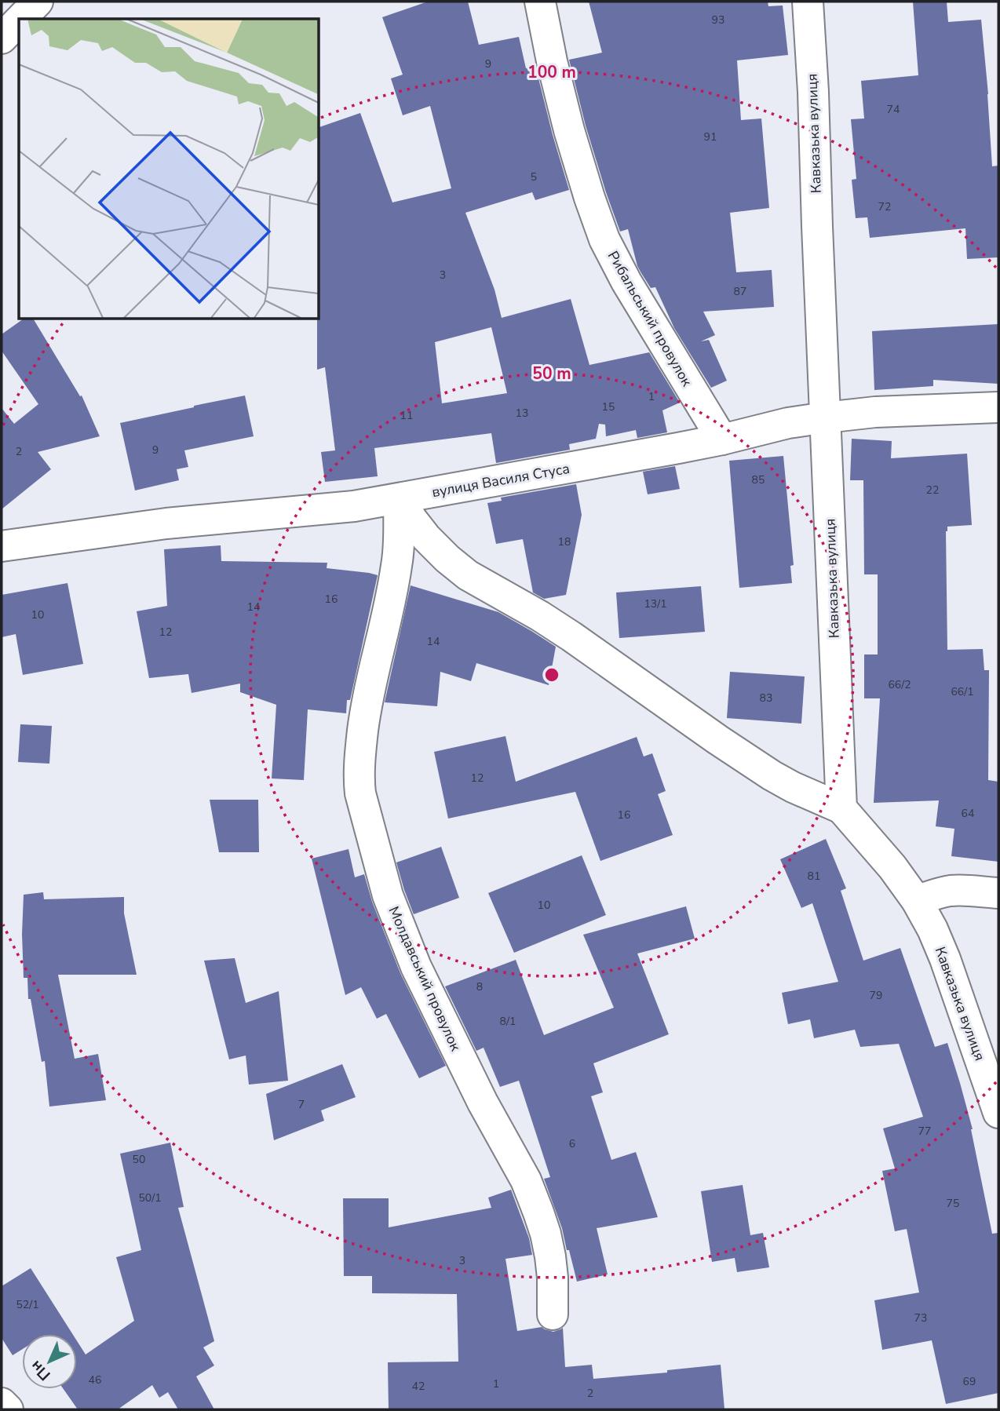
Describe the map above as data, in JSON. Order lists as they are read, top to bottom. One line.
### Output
{"streets":{"street":["Кавказька вулиця","Рибальський провулок","вулиця Василя Стуса","Молдавський провулок"]},"crossings":[["Кавказька вулиця","вулиця Василя Стуса"],["Рибальський провулок","вулиця Василя Стуса"],["вулиця Василя Стуса","Молдавський провулок"]],"house_numbers":["93","9","74","91","5","72","3","87","1","15","13","11","9","2","85","22","18","16","13/1","14","10","12","14","66/2","66/1","83","12","64","16","81","10","8","79","8/1","7","77","6","50","50/1","75","3","52/1","73","46","69","1","42","2"],"north":"bottom left","rings":["100 m","50 m"]}
